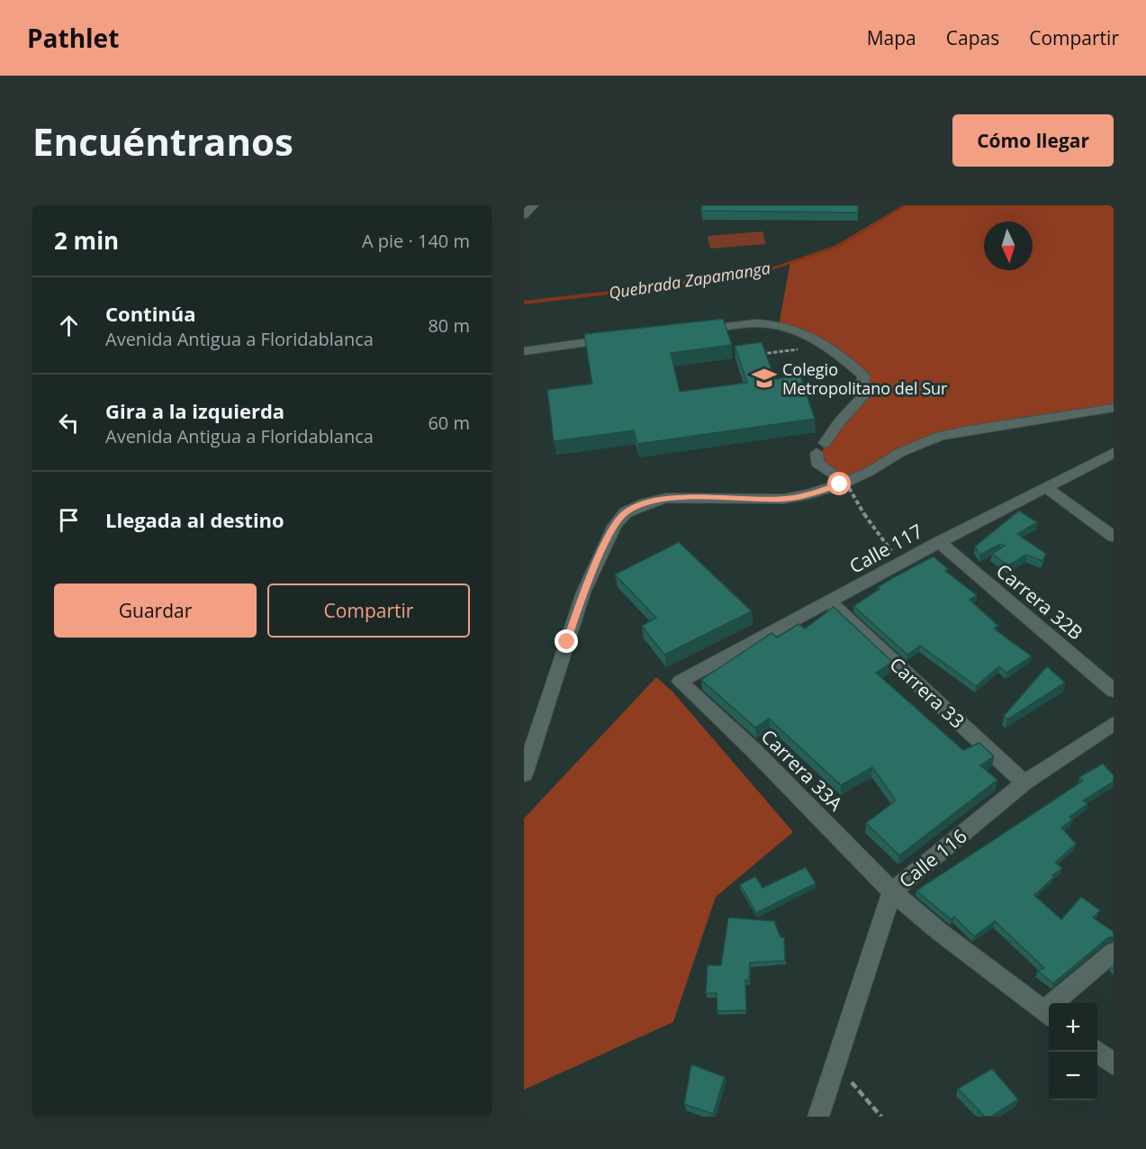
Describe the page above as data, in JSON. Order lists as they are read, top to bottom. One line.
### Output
{"streets":{"street":["Calle 117","Carrera 32B","Carrera 33","Carrera 33A","Calle 116"]},"crossings":[["Calle 117","Carrera 32B"],["Calle 117","Carrera 33"],["Calle 117","Carrera 33A"],["Carrera 33","Calle 116"],["Carrera 33A","Calle 116"]],"water":["Quebrada Zapamanga"],"places":{"school or university":["Colegio Metropolitano del Sur"]},"north":"bottom","page":{"header":"Pathlet","nav":["Mapa","Capas","Compartir"],"buttons":["Cómo llegar",["Guardar","Compartir"]],"title":"Encuéntranos","heading":["2 min","A pie · 140 m"],"list":[["Continúa","Avenida Antigua a Floridablanca","80 m"],["Gira a la izquierda","Avenida Antigua a Floridablanca","60 m"],"Llegada al destino"],"map_buttons":["+","−"]}}
